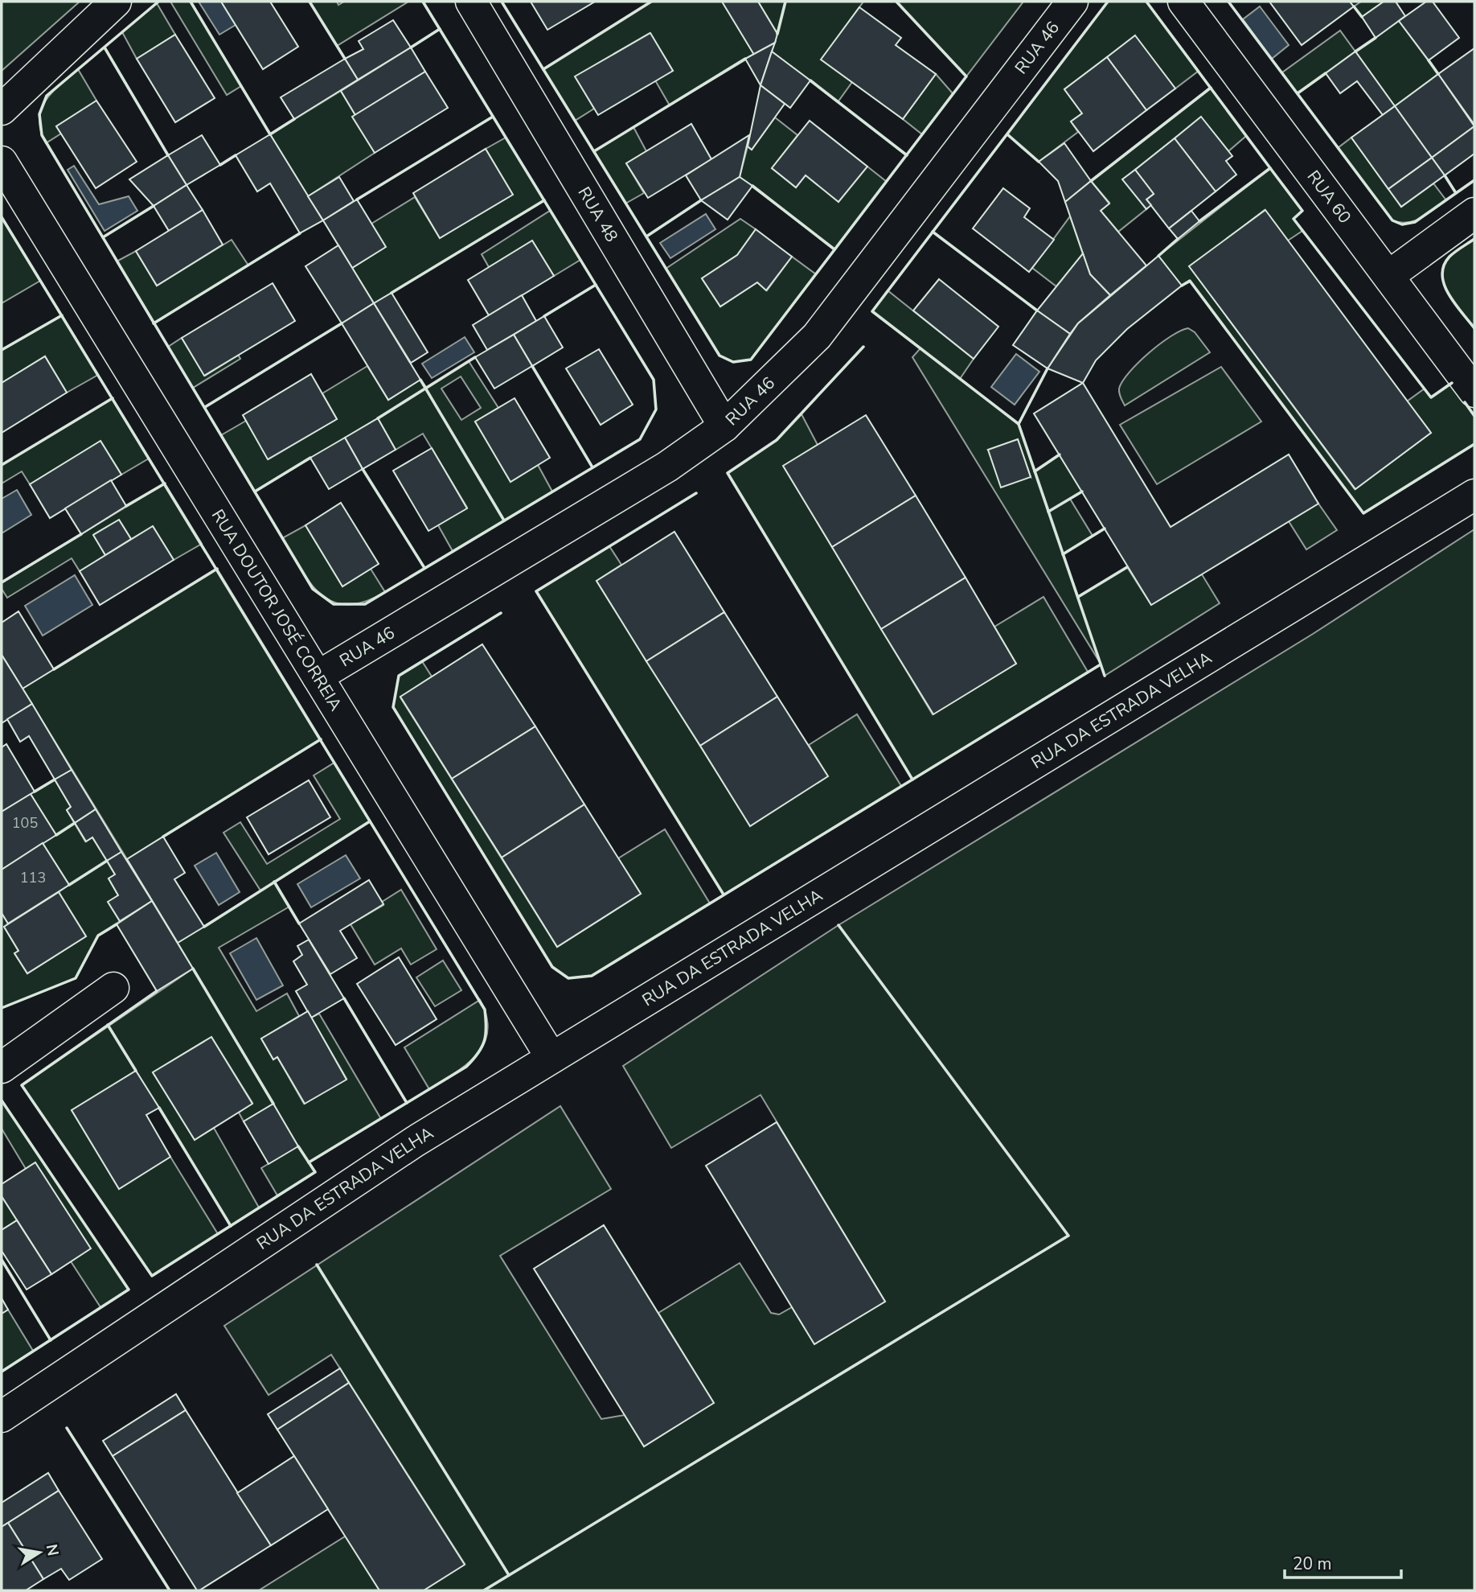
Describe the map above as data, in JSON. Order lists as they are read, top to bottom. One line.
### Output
{"streets":{"street":["RUA 46","RUA 60","RUA 48","RUA DOUTOR JOSÉ CORREIA","RUA DA ESTRADA VELHA"]},"crossings":[["RUA 46","RUA 48"],["RUA 46","RUA DOUTOR JOSÉ CORREIA"],["RUA DOUTOR JOSÉ CORREIA","RUA DA ESTRADA VELHA"]],"house_numbers":["105","113"],"scale_bar":"20 m","north":"right"}
